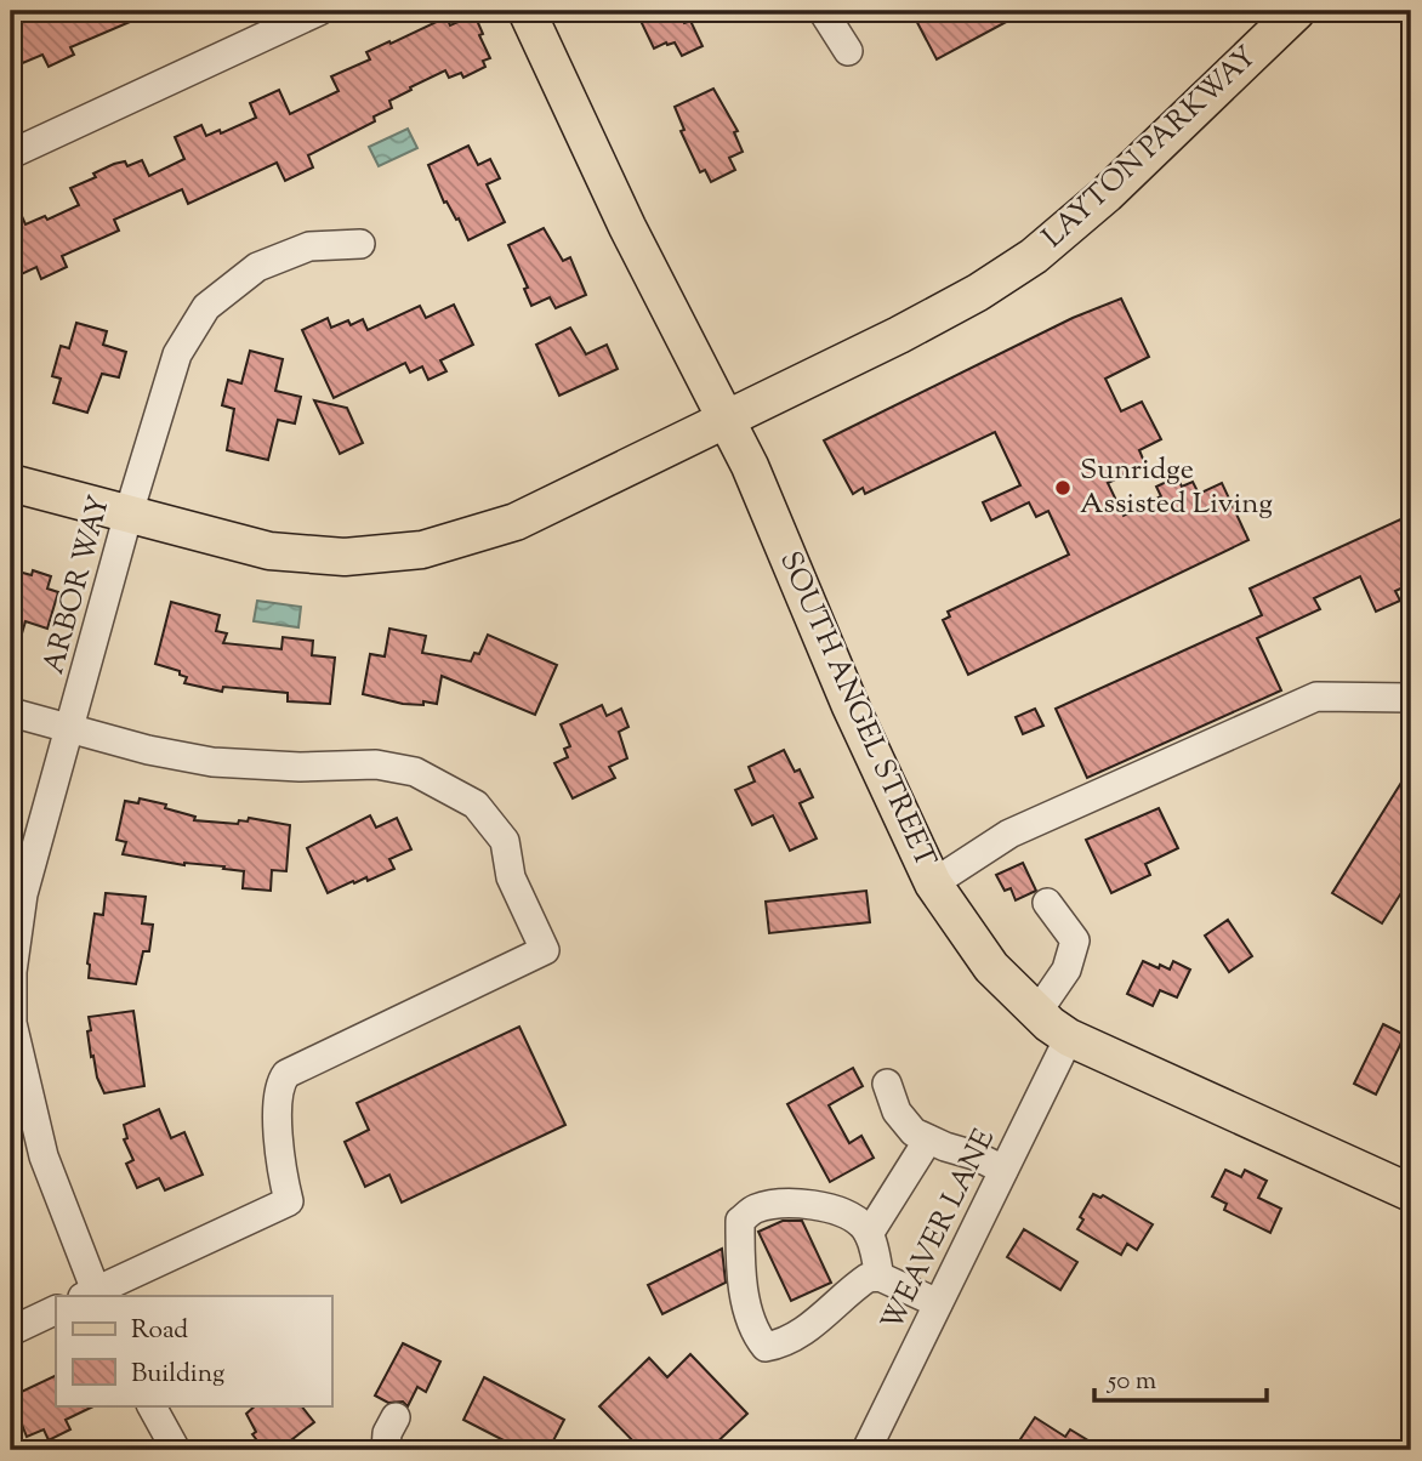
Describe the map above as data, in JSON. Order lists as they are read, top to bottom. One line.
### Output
{"streets":{"main road":["LAYTON PARKWAY","SOUTH ANGEL STREET"],"street":["ARBOR WAY","WEAVER LANE"]},"crossings":[["LAYTON PARKWAY","ARBOR WAY"],["LAYTON PARKWAY","SOUTH ANGEL STREET"],["SOUTH ANGEL STREET","WEAVER LANE"]],"places":["Sunridge Assisted Living"],"legend":["Road","Building"],"scale_bar":"50 m"}
